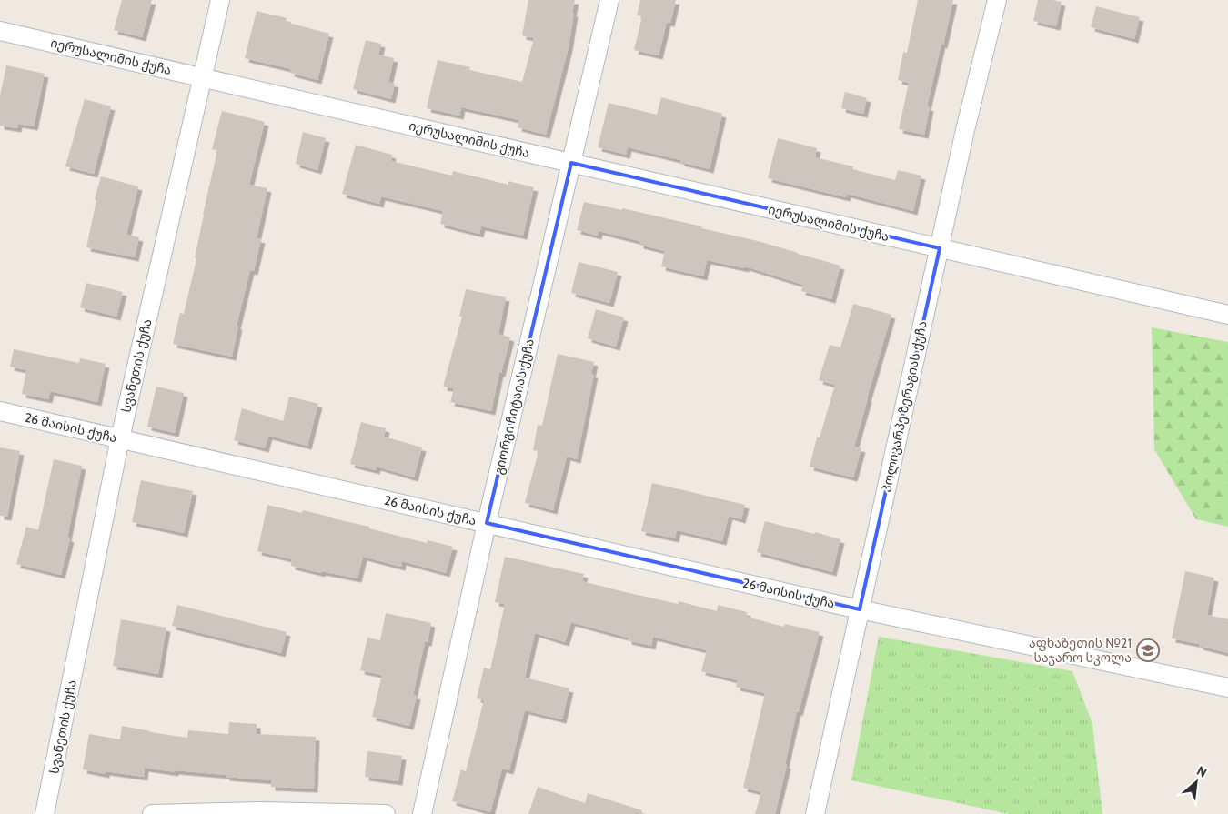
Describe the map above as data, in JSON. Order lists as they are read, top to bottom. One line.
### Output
{"streets":{"street":["იერუსალიმის ქუჩა","სვანეთის ქუჩა","გიორგი ჩიტაიას ქუჩა","პოლიკარპე ზერაგიას ქუჩა","26 მაისის ქუჩა"]},"crossings":[["იერუსალიმის ქუჩა","სვანეთის ქუჩა"],["იერუსალიმის ქუჩა","გიორგი ჩიტაიას ქუჩა"],["იერუსალიმის ქუჩა","პოლიკარპე ზერაგიას ქუჩა"],["სვანეთის ქუჩა","26 მაისის ქუჩა"],["გიორგი ჩიტაიას ქუჩა","26 მაისის ქუჩა"],["პოლიკარპე ზერაგიას ქუჩა","26 მაისის ქუჩა"]],"places":{"school or university":["აფხაზეთის №21 საჯარო სკოლა"]},"north":"top right"}
